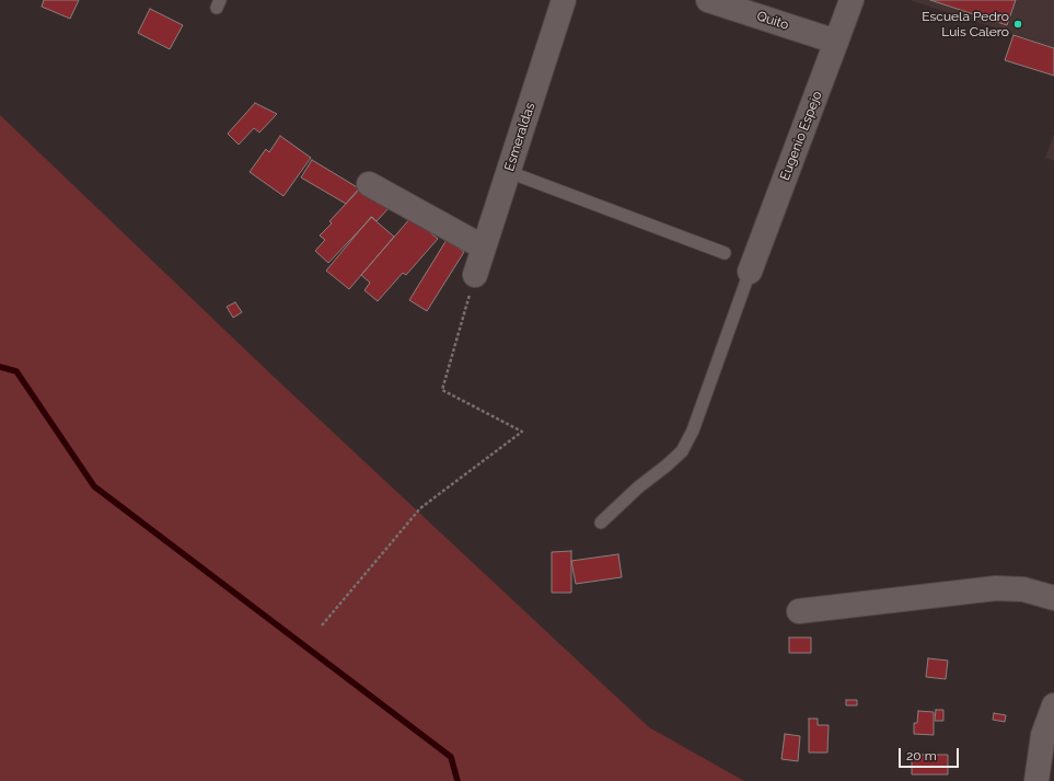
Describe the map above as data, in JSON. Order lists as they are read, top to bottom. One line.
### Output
{"streets":{"street":["Quito","Eugenio Espejo","Esmeraldas"]},"crossings":[["Quito","Eugenio Espejo"]],"places":["Escuela Pedro Luis Calero"],"scale_bar":"20 m"}
